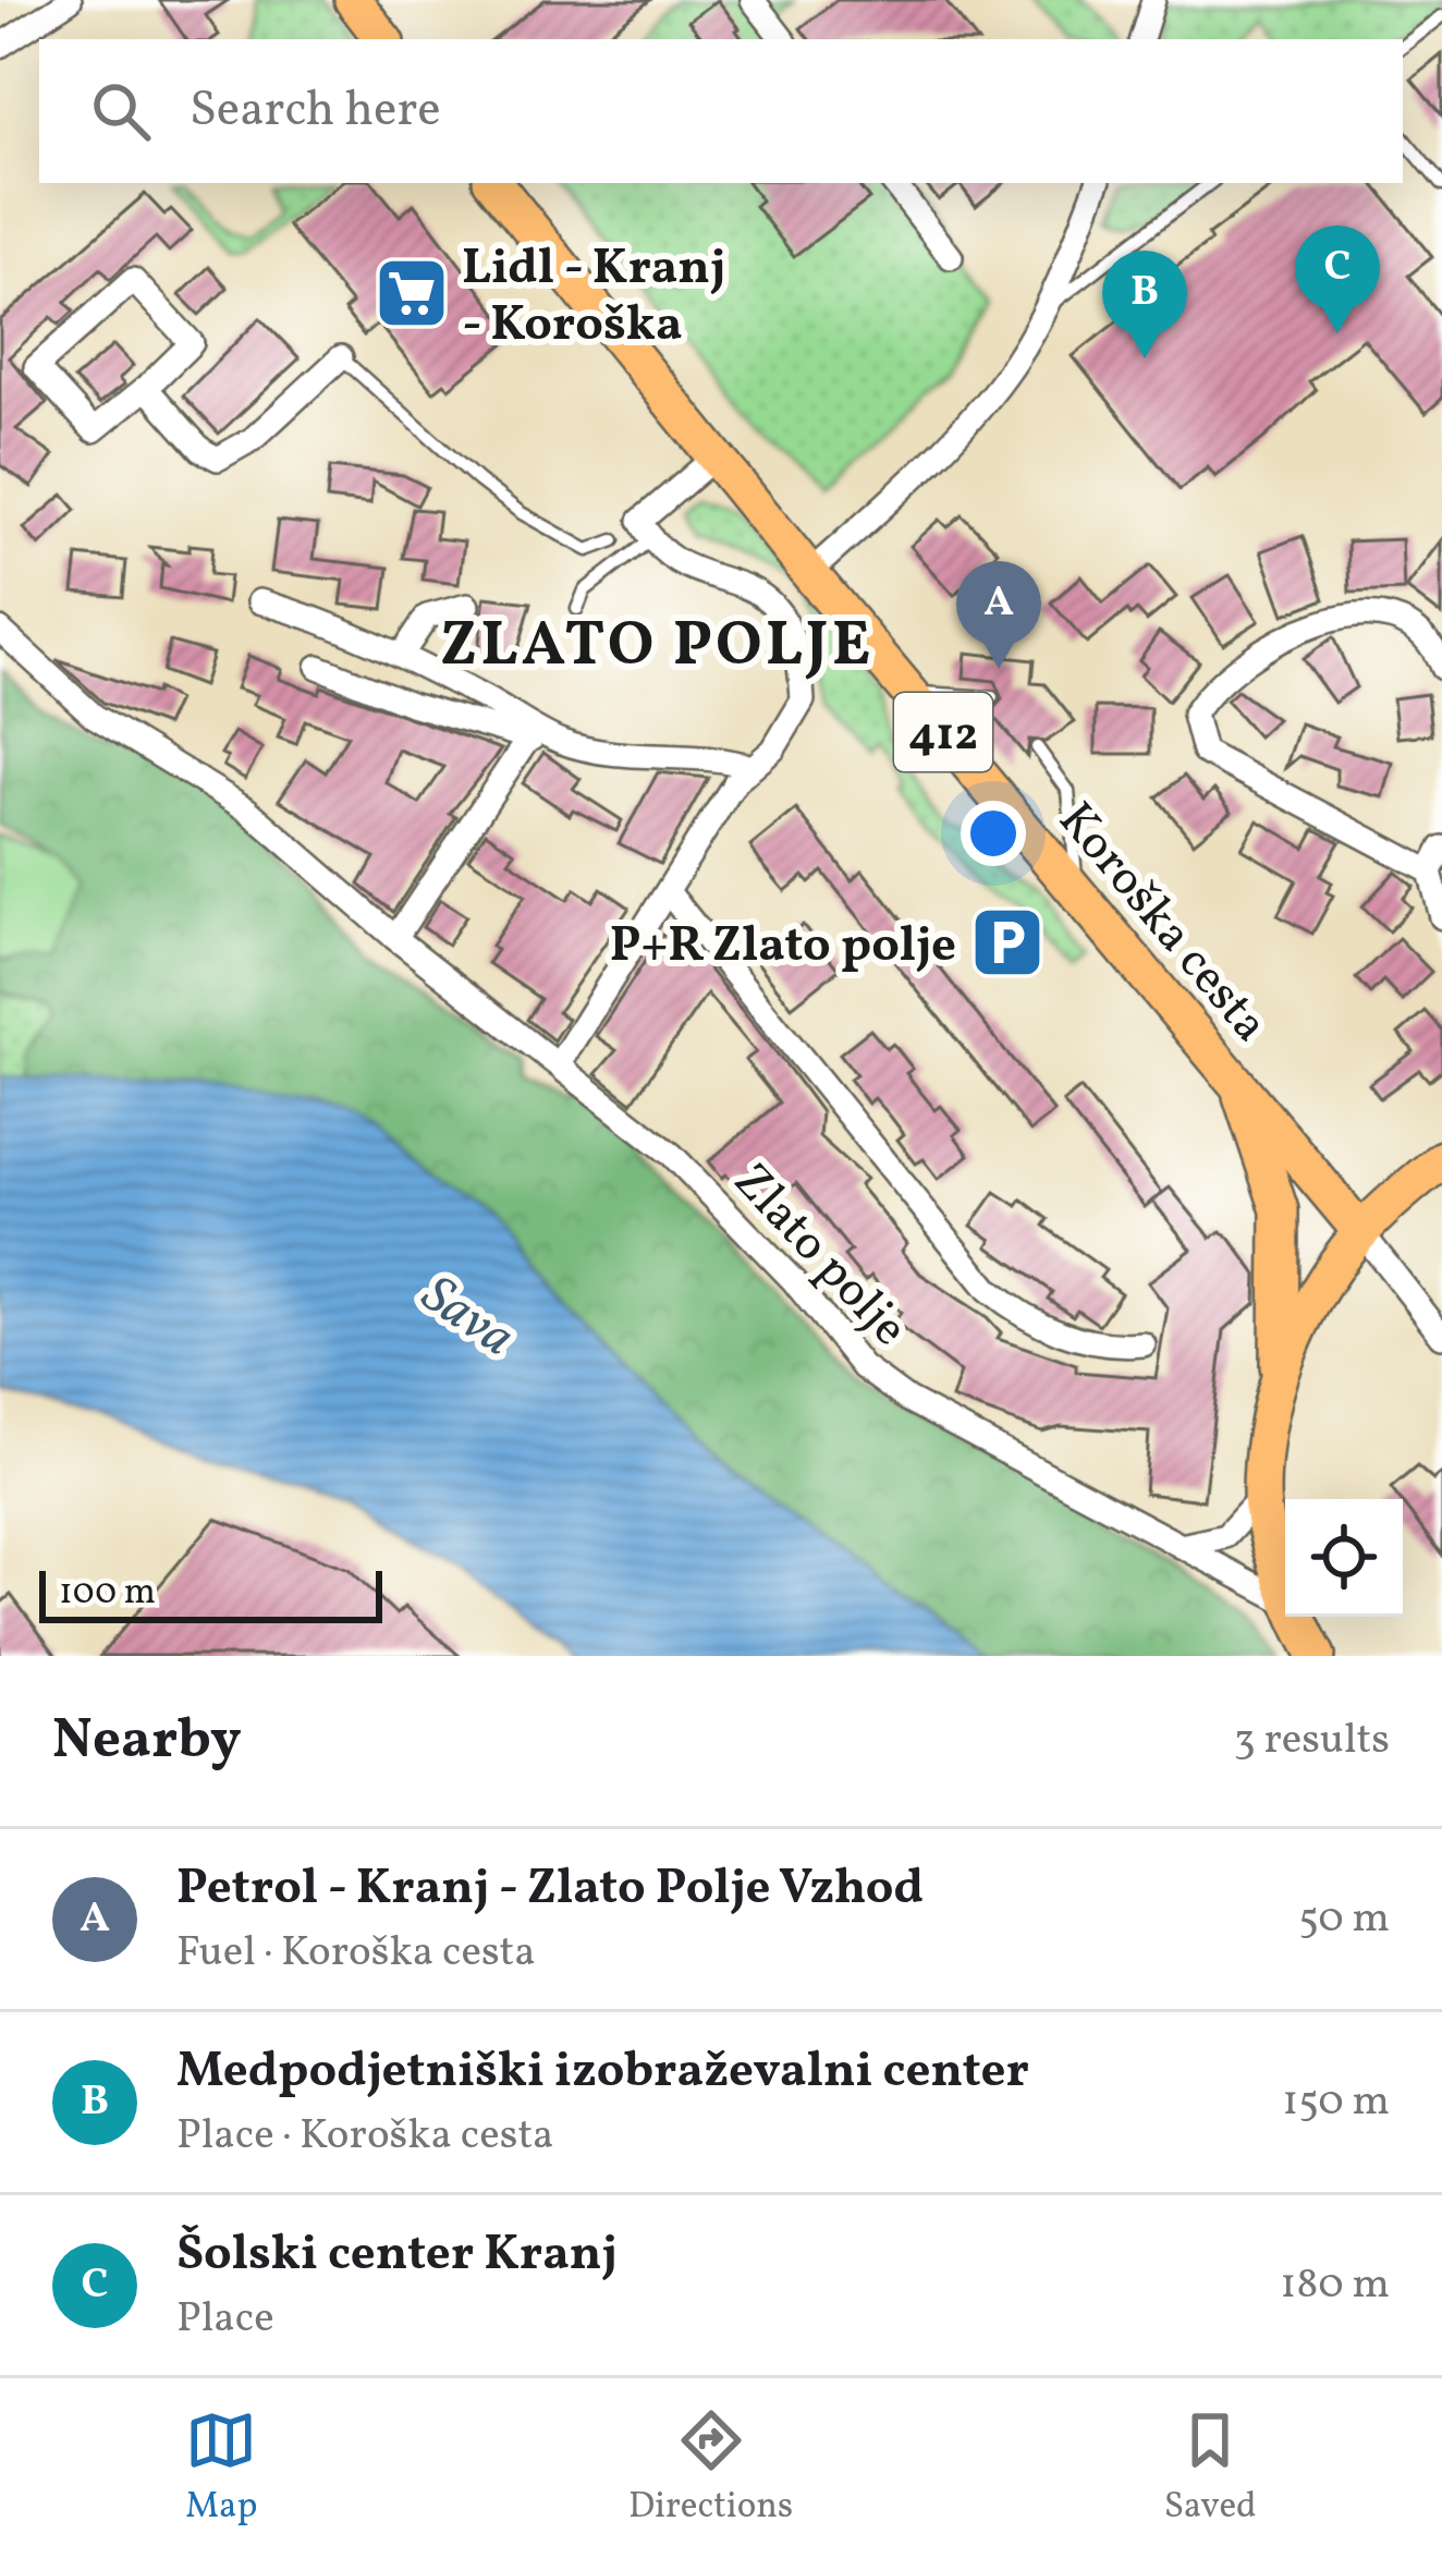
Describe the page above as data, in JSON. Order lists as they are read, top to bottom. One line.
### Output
{"streets":{"main road":["412","Koroška cesta"],"street":["Zlato polje"]},"crossings":[["412","Koroška cesta"]],"districts":["ZLATO POLJE"],"water":["Sava"],"places":{"supermarket":["Lidl - Kranj - Koroška"],"parking":["P+R Zlato polje"]},"scale_bar":"100 m","page":{"search":"Search here","pins":["C","B","A"],"scale":"100 m","heading":["Nearby","3 results"],"list":[{"mark":"A","name":"Petrol - Kranj - Zlato Polje Vzhod","note":"Fuel · Koroška cesta","value":"50 m"},{"mark":"B","name":"Medpodjetniški izobraževalni center","note":"Place · Koroška cesta","value":"150 m"},{"mark":"C","name":"Šolski center Kranj","note":"Place","value":"180 m"}],"nav":["Map","Directions","Saved"]}}
